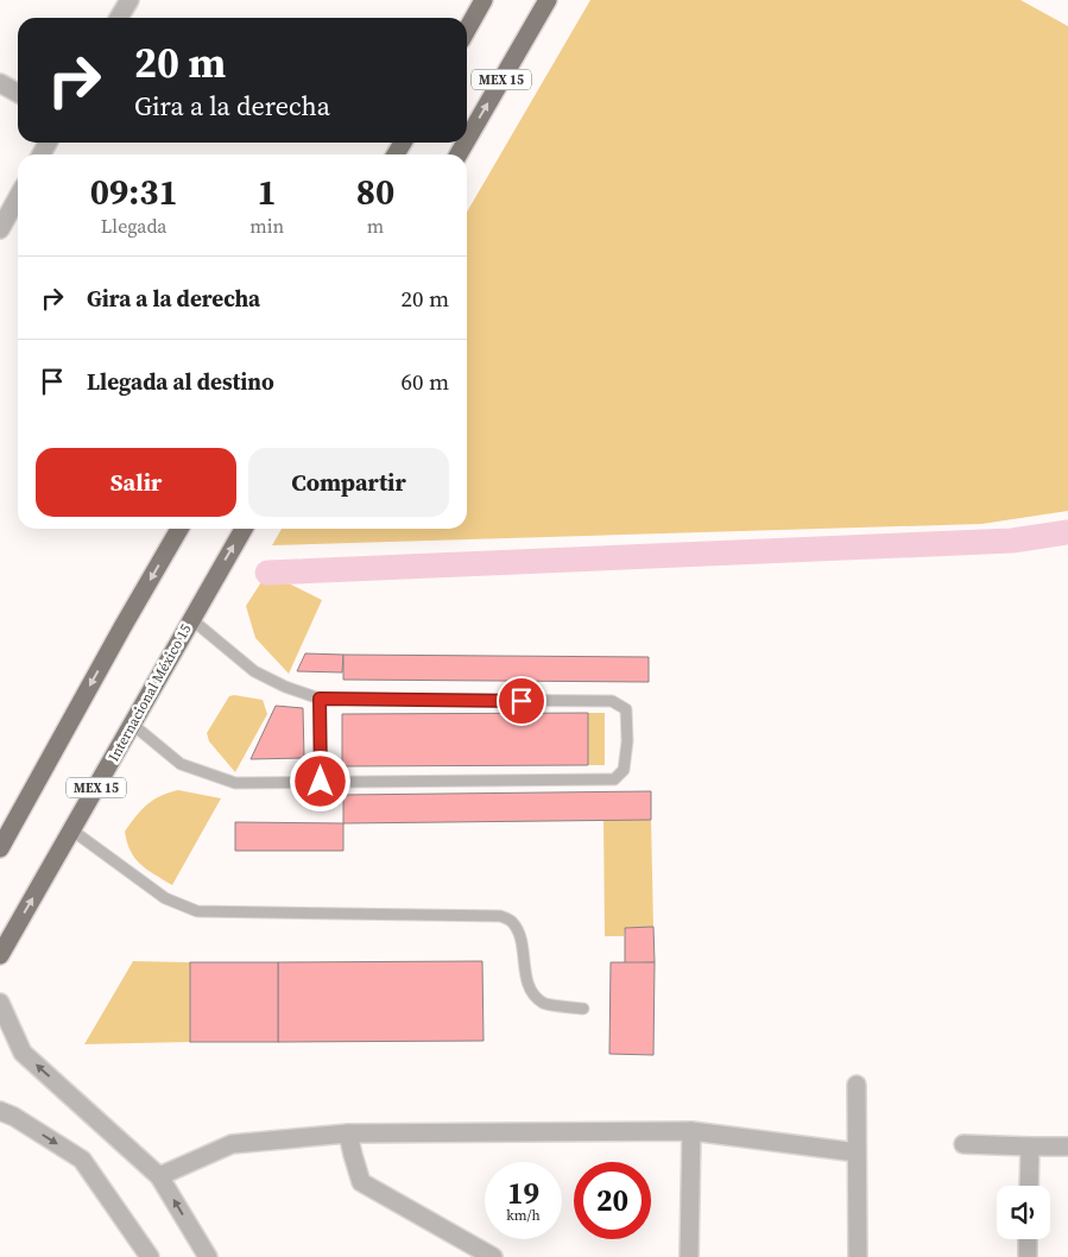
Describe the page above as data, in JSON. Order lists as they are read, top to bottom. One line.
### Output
{"streets":{"main road":["MEX 15","Internacional México 15"]},"page":{"turn":["20 m","Gira a la derecha"],"eta":["09:31","Llegada","1","min","80","m"],"list":[{"name":"Gira a la derecha","value":"20 m"},{"name":"Llegada al destino","value":"60 m"}],"buttons":["Salir","Compartir"],"speed":"19 km/h","limit":"20"}}
